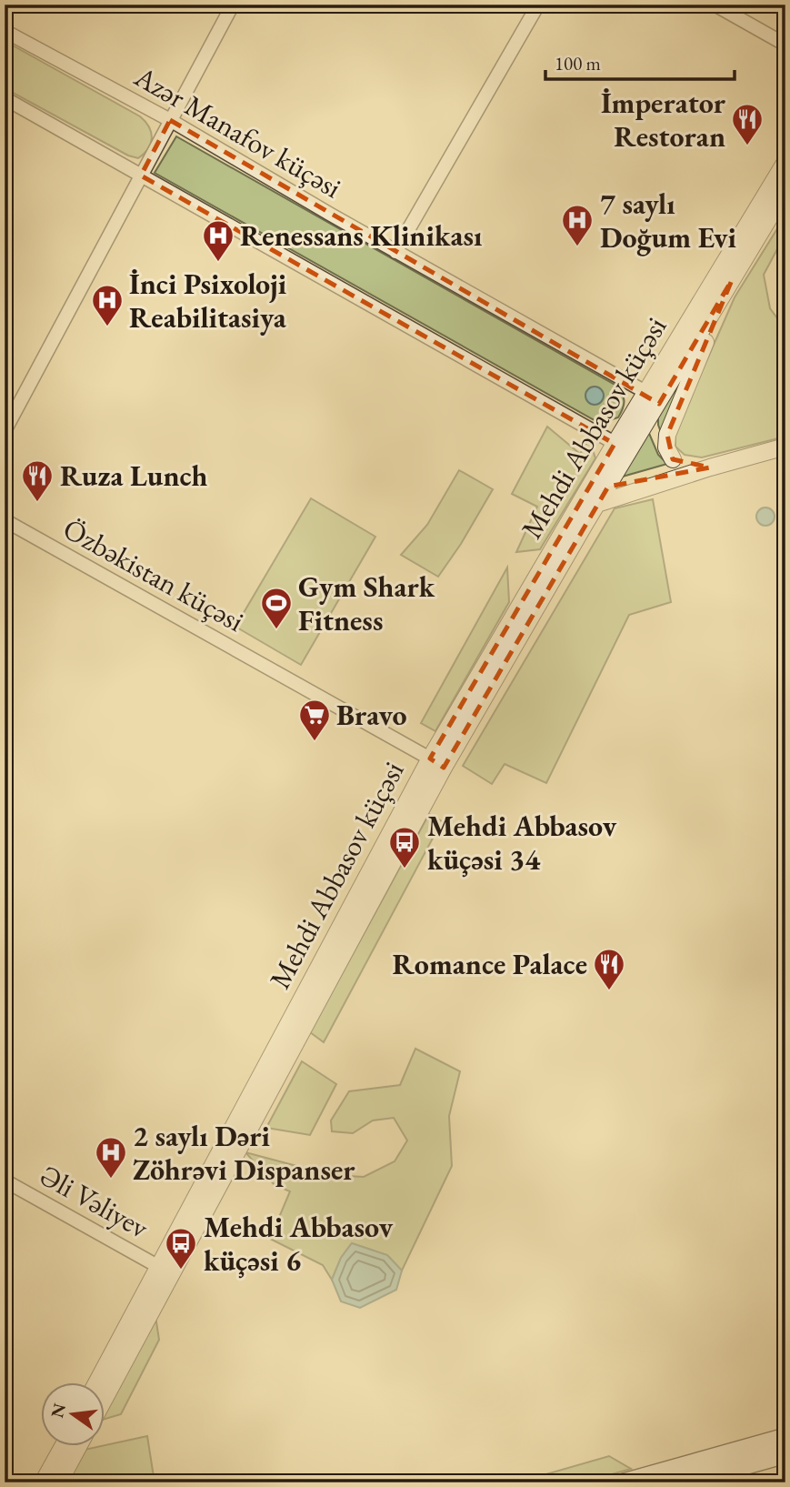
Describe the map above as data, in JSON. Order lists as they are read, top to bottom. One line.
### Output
{"streets":{"street":["Azər Manafov küçəsi","Mehdi Abbasov küçəsi","Özbəkistan küçəsi","Əli Vəliyev"]},"crossings":[["Azər Manafov küçəsi","Mehdi Abbasov küçəsi"],["Mehdi Abbasov küçəsi","Özbəkistan küçəsi"],["Mehdi Abbasov küçəsi","Əli Vəliyev"]],"places":{"restaurant":["İmperator Restoran","Ruza Lunch","Romance Palace"],"hospital":["7 saylı Doğum Evi","Renessans Klinikası","İnci Psixoloji Reabilitasiya","2 saylı Dəri Zöhrəvi Dispanser"],"sports":["Gym Shark Fitness"],"supermarket":["Bravo"],"bus stop":["Mehdi Abbasov küçəsi 34","Mehdi Abbasov küçəsi 6"]},"scale_bar":"100 m","north":"left"}
